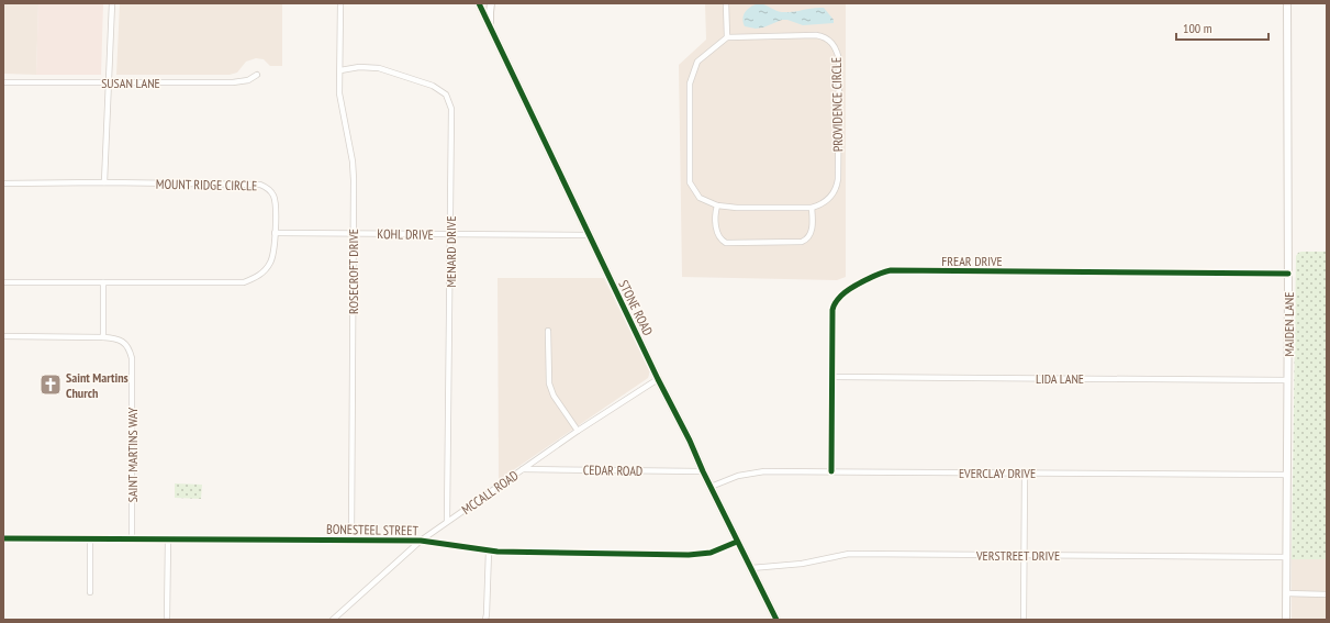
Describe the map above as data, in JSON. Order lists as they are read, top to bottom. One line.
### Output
{"streets":{"street":["SUSAN LANE","PROVIDENCE CIRCLE","MOUNT RIDGE CIRCLE","KOHL DRIVE","MENARD DRIVE","FREAR DRIVE","ROSECROFT DRIVE","STONE ROAD","MAIDEN LANE","LIDA LANE","SAINT MARTINS WAY","CEDAR ROAD","EVERCLAY DRIVE","MCCALL ROAD","BONESTEEL STREET","VERSTREET DRIVE"]},"crossings":[["MOUNT RIDGE CIRCLE","KOHL DRIVE"],["KOHL DRIVE","MENARD DRIVE"],["KOHL DRIVE","ROSECROFT DRIVE"],["KOHL DRIVE","STONE ROAD"],["MENARD DRIVE","ROSECROFT DRIVE"],["MENARD DRIVE","MCCALL ROAD"],["FREAR DRIVE","MAIDEN LANE"],["FREAR DRIVE","LIDA LANE"],["FREAR DRIVE","EVERCLAY DRIVE"],["ROSECROFT DRIVE","BONESTEEL STREET"],["STONE ROAD","CEDAR ROAD"],["STONE ROAD","EVERCLAY DRIVE"],["STONE ROAD","MCCALL ROAD"],["STONE ROAD","BONESTEEL STREET"],["STONE ROAD","VERSTREET DRIVE"],["MAIDEN LANE","LIDA LANE"],["MAIDEN LANE","EVERCLAY DRIVE"],["MAIDEN LANE","VERSTREET DRIVE"],["SAINT MARTINS WAY","BONESTEEL STREET"],["CEDAR ROAD","MCCALL ROAD"],["MCCALL ROAD","BONESTEEL STREET"]],"places":{"church":["Saint Martins Church"]},"scale_bar":"100 m"}
